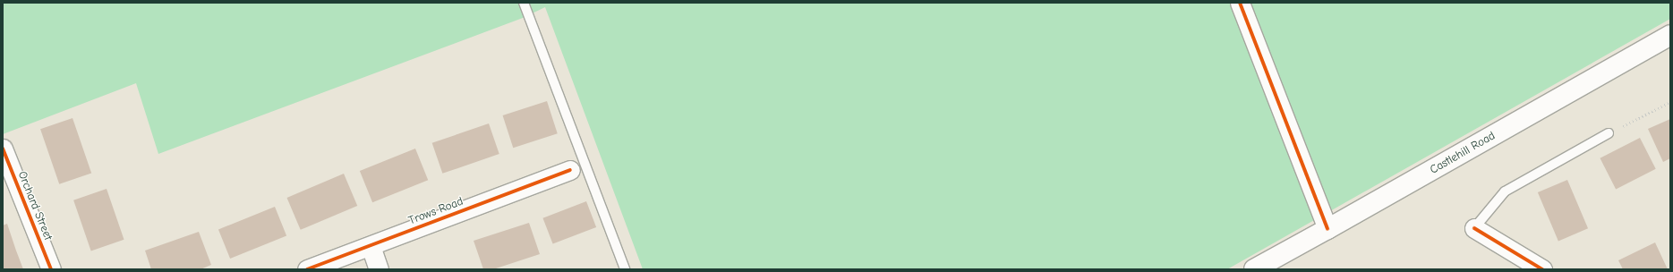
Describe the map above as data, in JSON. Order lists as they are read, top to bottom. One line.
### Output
{"streets":{"main road":["Castlehill Road"],"street":["Orchard Street","Trows Road"]}}
